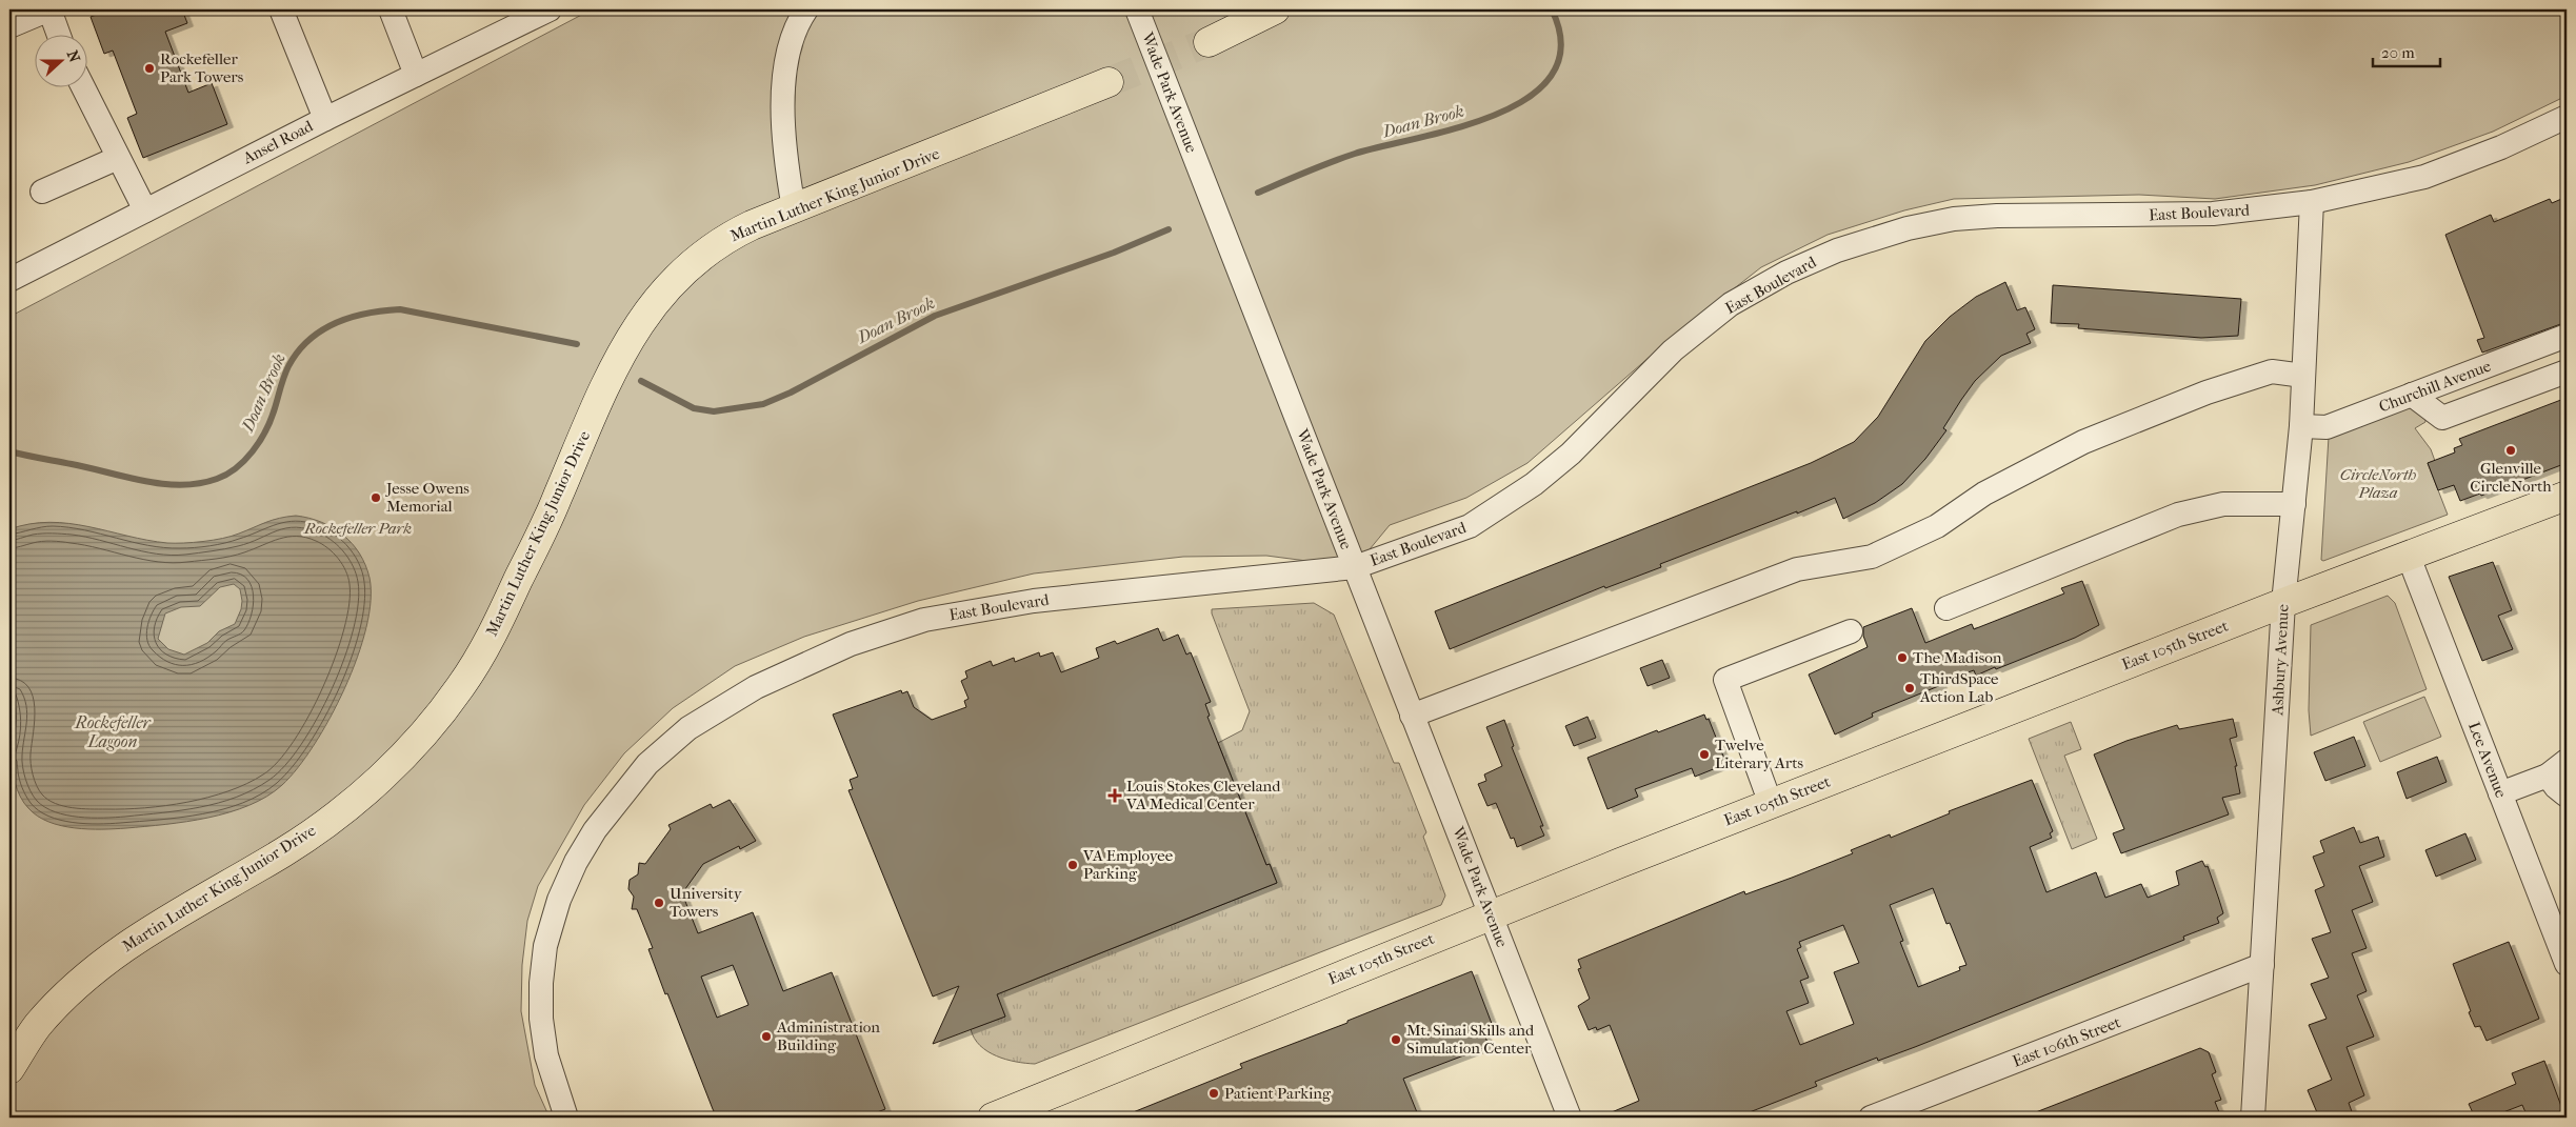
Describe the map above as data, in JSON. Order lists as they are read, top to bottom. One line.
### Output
{"streets":{"main road":["Martin Luther King Junior Drive","East 105th Street"],"street":["Wade Park Avenue","Ansel Road","East Boulevard","Churchill Avenue","Ashbury Avenue","Lee Avenue","East 106th Street"]},"crossings":[["Wade Park Avenue","East Boulevard"],["Wade Park Avenue","East 105th Street"],["East Boulevard","Ashbury Avenue"],["Churchill Avenue","Ashbury Avenue"],["East 105th Street","Ashbury Avenue"],["East 105th Street","Lee Avenue"],["Ashbury Avenue","East 106th Street"]],"water":["Doan Brook","Rockefeller Lagoon"],"parks":["CircleNorth Plaza","Rockefeller Park"],"places":{"other":["Rockefeller Park Towers","Glenville CircleNorth","Jesse Owens Memorial","The Madison","ThirdSpace Action Lab","Twelve Literary Arts","VA Employee Parking","University Towers","Administration Building","Mt. Sinai Skills and Simulation Center","Patient Parking"],"health":["Louis Stokes Cleveland VA Medical Center"]},"scale_bar":"20 m","north":"right"}
